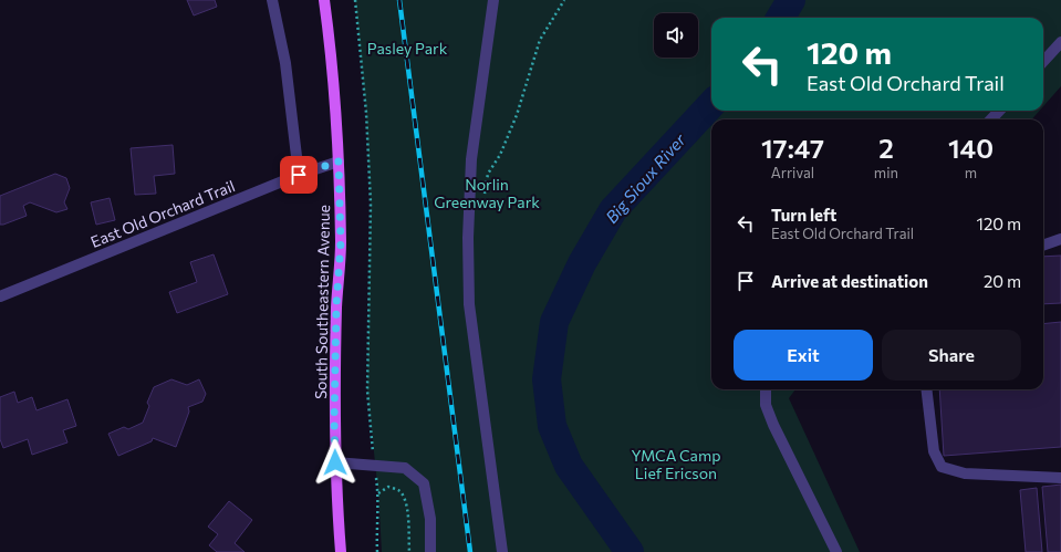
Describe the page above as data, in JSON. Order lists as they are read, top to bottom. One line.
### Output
{"streets":{"main road":["South Southeastern Avenue"],"street":["East Old Orchard Trail"]},"crossings":[["East Old Orchard Trail","South Southeastern Avenue"]],"water":["Big Sioux River"],"parks":["Pasley Park","Norlin Greenway Park","YMCA Camp Lief Ericson"],"page":{"turn":["120 m","East Old Orchard Trail"],"eta":["17:47","Arrival","2","min","140","m"],"list":[{"name":"Turn left","note":"East Old Orchard Trail","value":"120 m"},{"name":"Arrive at destination","value":"20 m"}],"buttons":["Exit","Share"]}}
